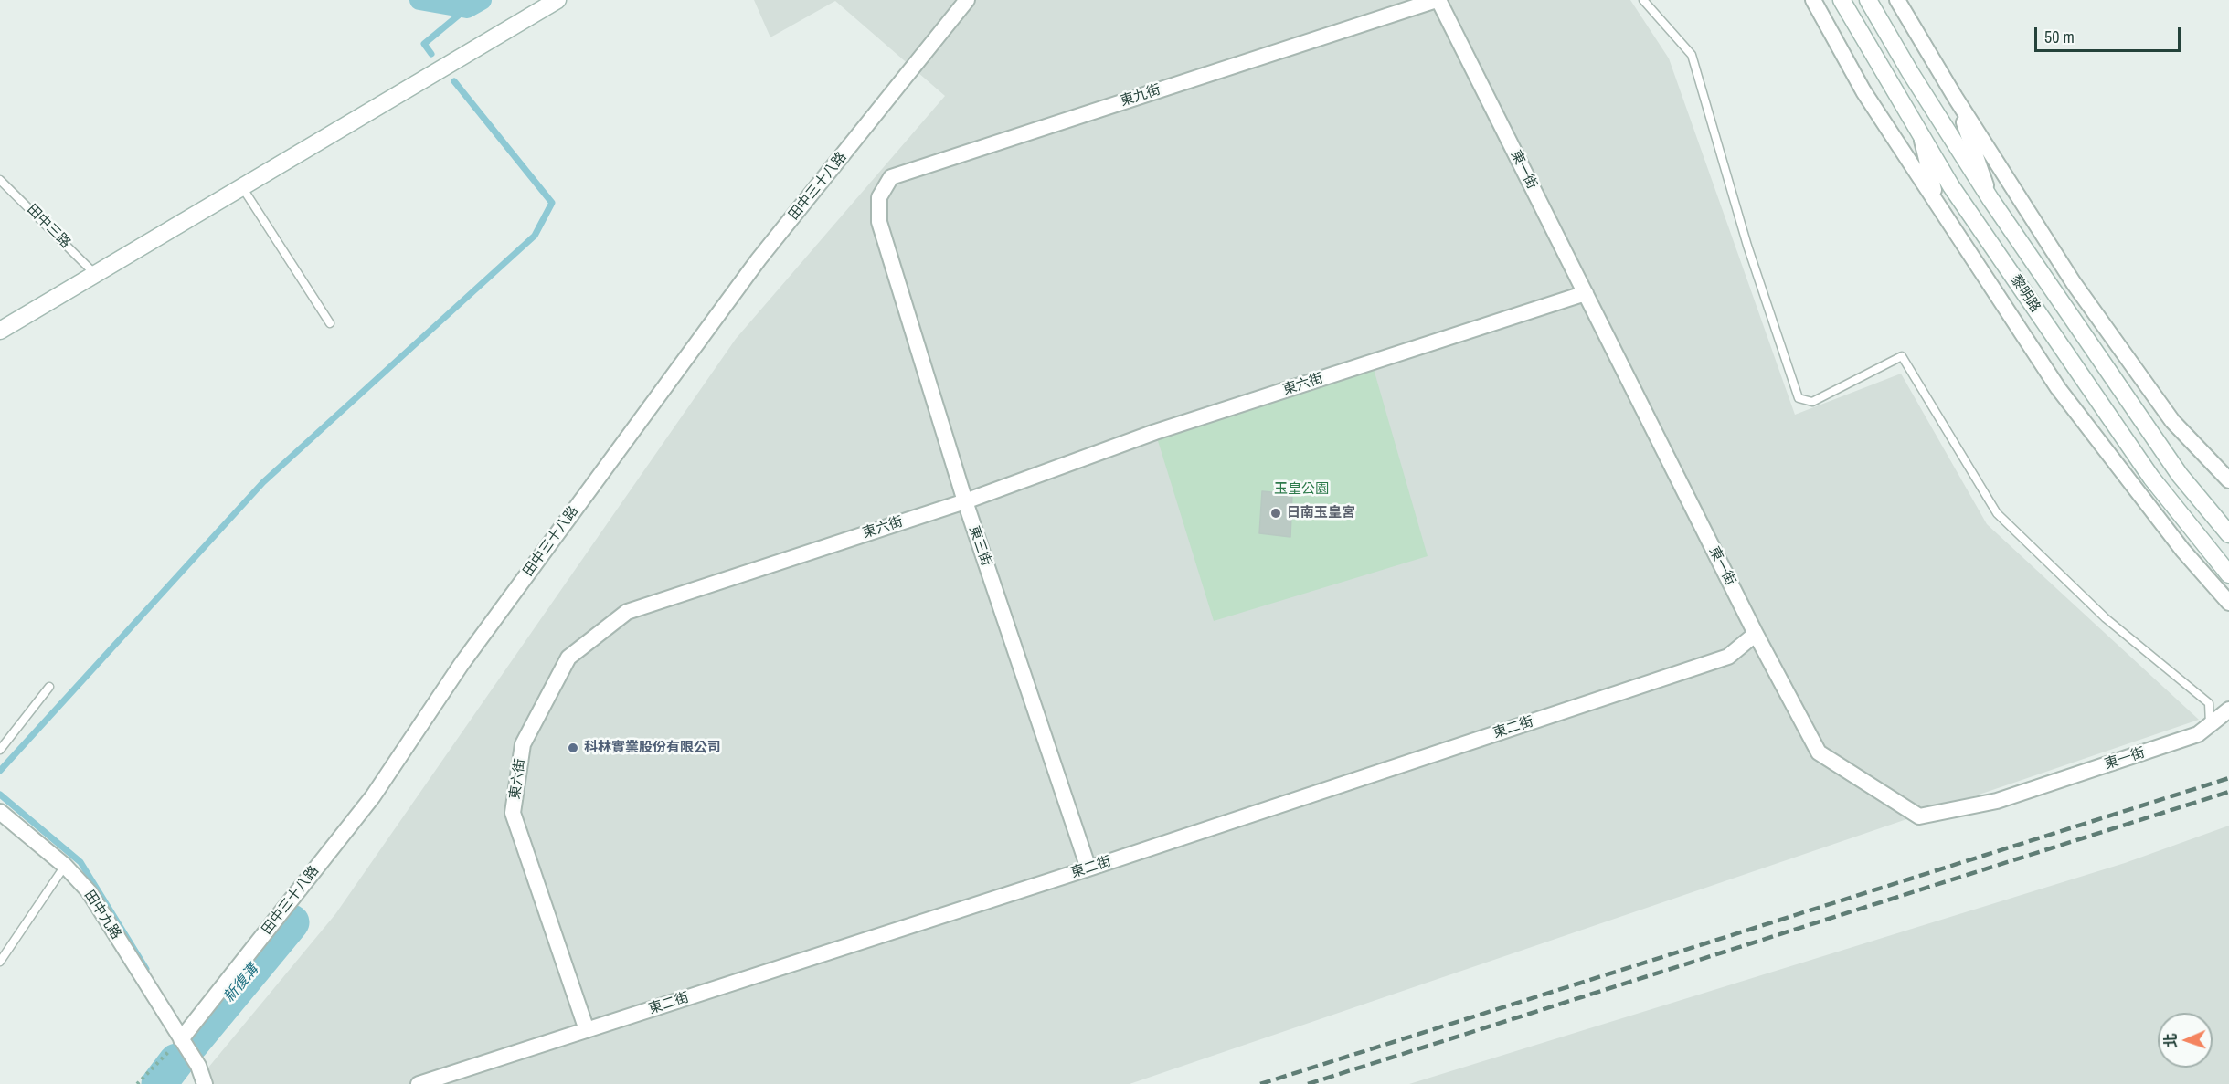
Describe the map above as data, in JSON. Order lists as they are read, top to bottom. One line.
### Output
{"streets":{"street":["東九街","東一街","田中三十八路","黎明路","東六街","東三街","東二街","田中九路"],"lane":["田中三路"]},"crossings":[["東九街","東一街"],["東九街","東三街"],["東一街","東六街"],["東一街","東二街"],["田中三十八路","田中九路"],["東六街","東三街"],["東六街","東二街"],["東三街","東二街"]],"water":["新復溝"],"parks":["玉皇公園"],"places":["日南玉皇宮","科林實業股份有限公司"],"scale_bar":"50 m","north":"left"}
